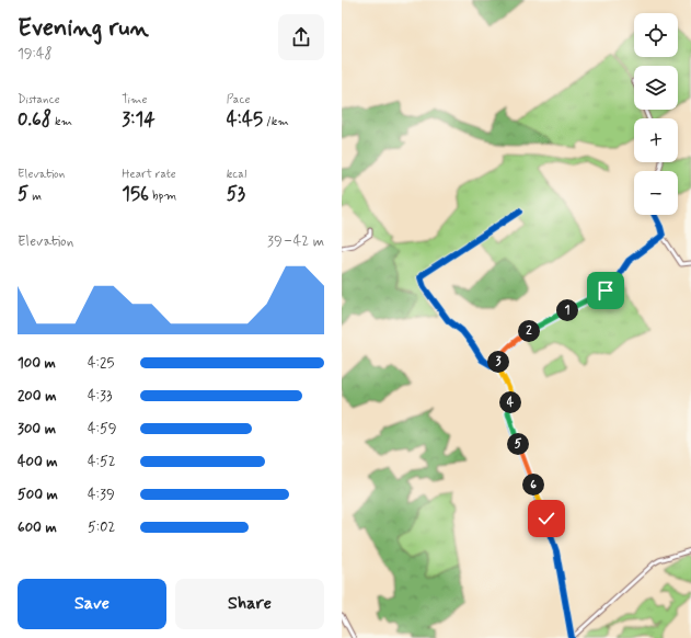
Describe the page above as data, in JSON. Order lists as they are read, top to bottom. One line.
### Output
{"page":{"heading":["Evening run","19:48"],"map_buttons":["+","−"],"stats":[["Distance","0.68 km"],["Time","3:14"],["Pace","4:45 /km"],["Elevation","5 m"],["Heart rate","156 bpm"],["kcal","53"]],"chart":["Elevation","39–42 m"],"pins":["1","2","3","4","5","6"],"list":[{"name":"100 m","note":"4:25"},{"name":"200 m","note":"4:33"},{"name":"300 m","note":"4:59"},{"name":"400 m","note":"4:52"},{"name":"500 m","note":"4:39"},{"name":"600 m","note":"5:02"}],"buttons":["Save","Share"]}}
